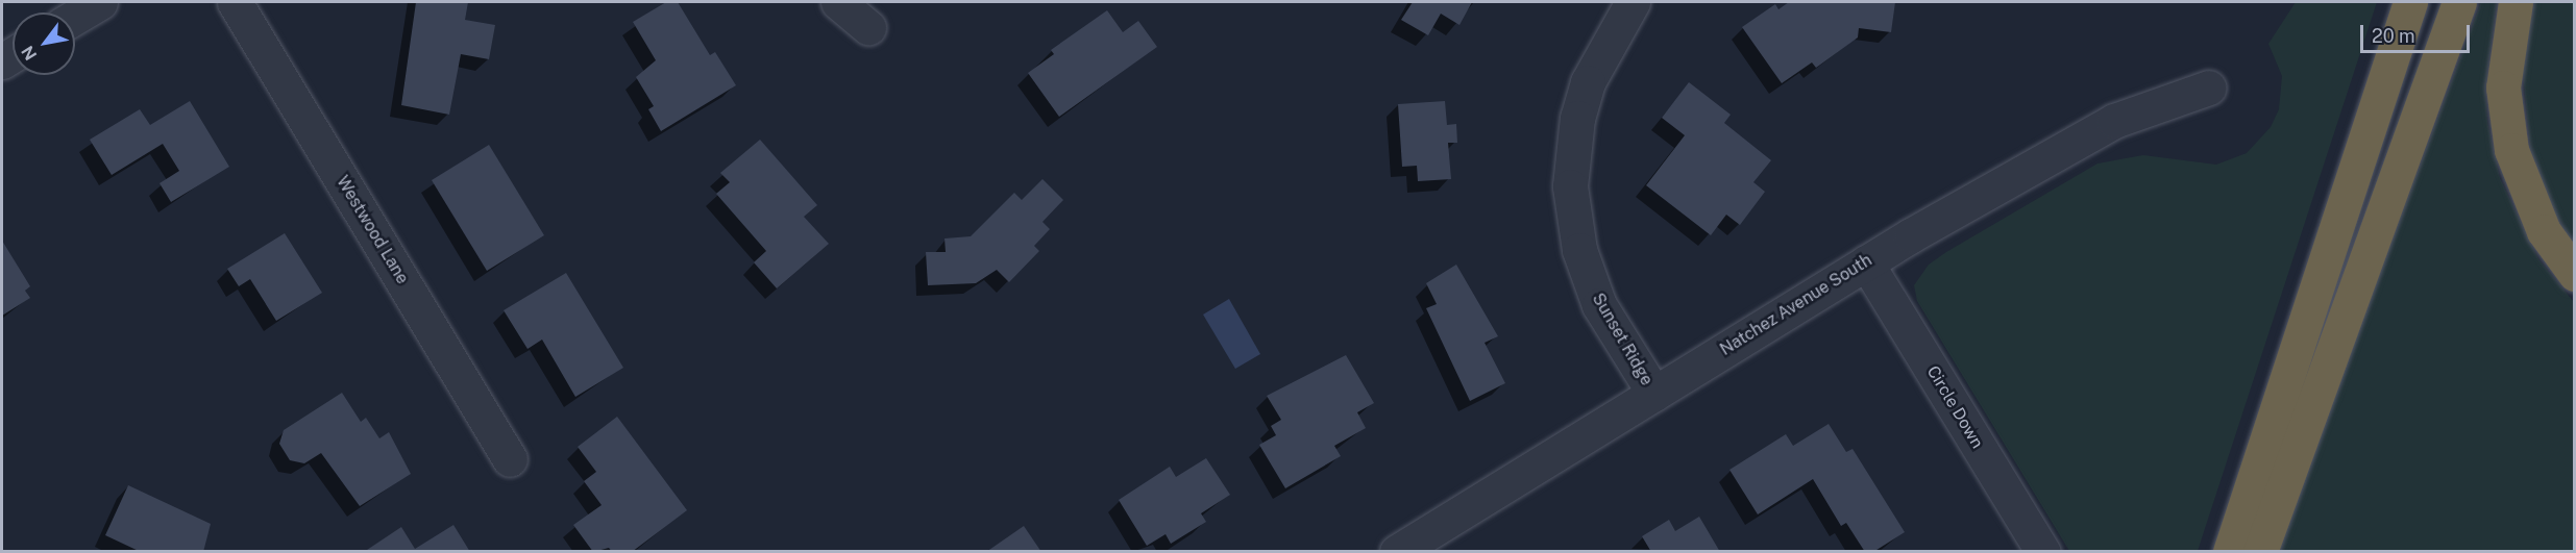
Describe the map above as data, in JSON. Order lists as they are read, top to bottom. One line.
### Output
{"streets":{"street":["Westwood Lane","Natchez Avenue South","Sunset Ridge","Circle Down"]},"crossings":[["Natchez Avenue South","Sunset Ridge"],["Natchez Avenue South","Circle Down"]],"scale_bar":"20 m","north":"bottom left"}
